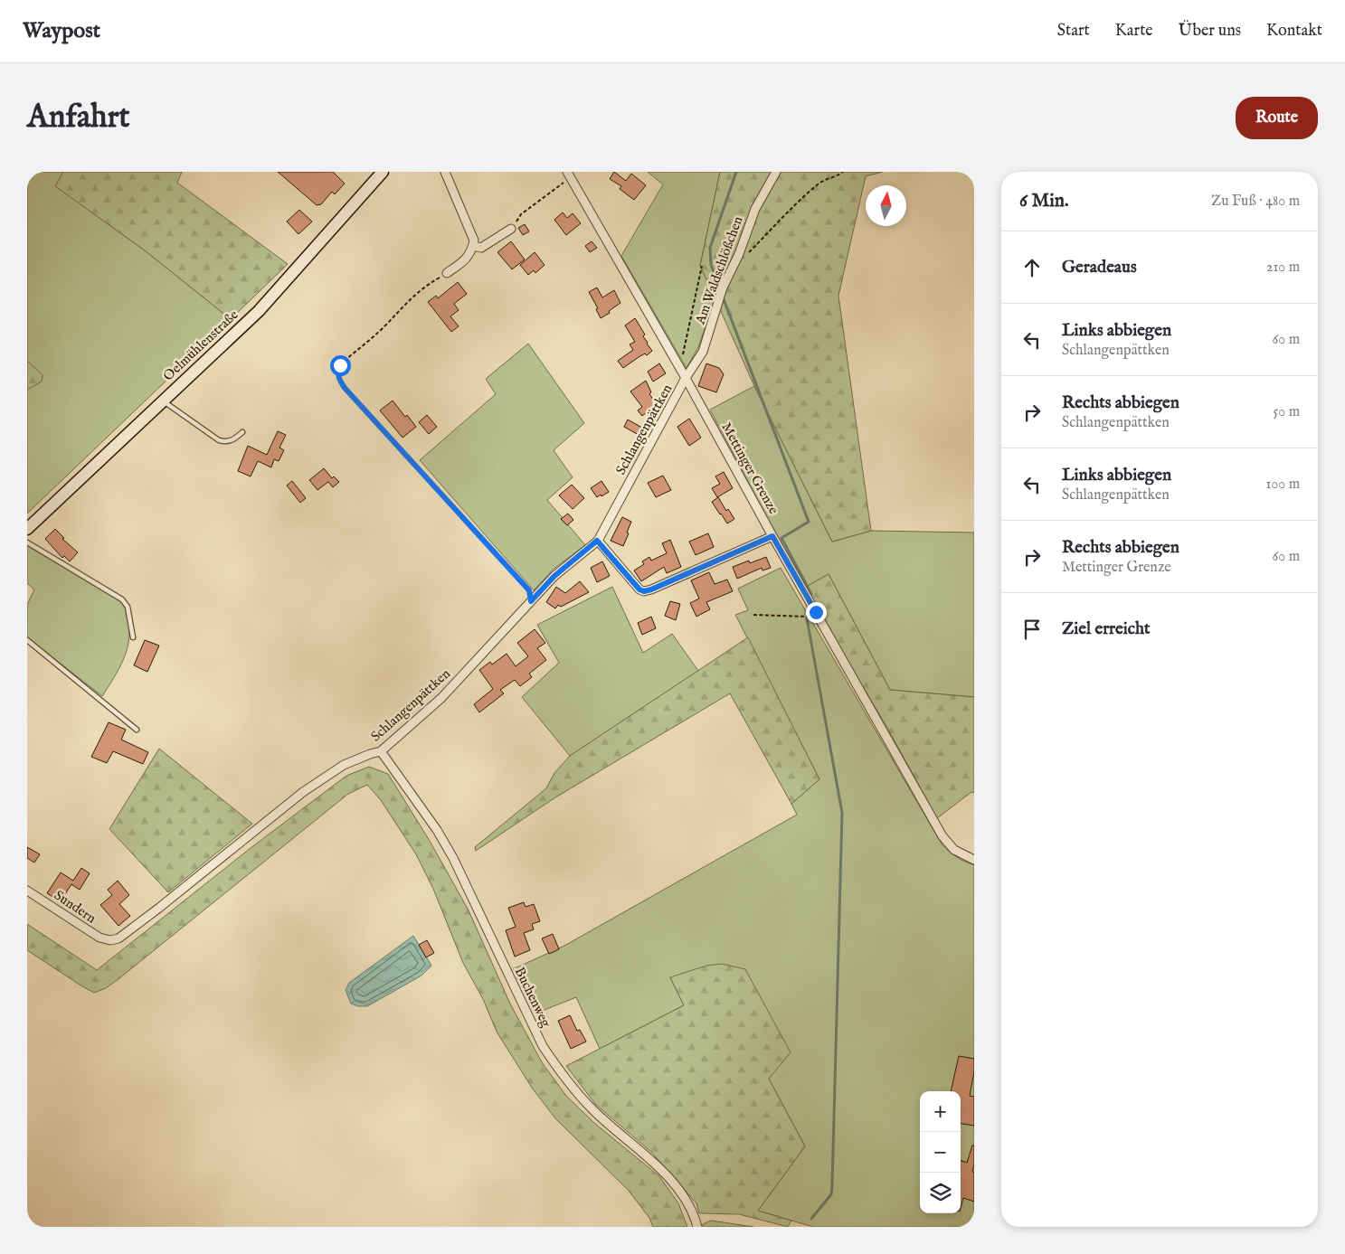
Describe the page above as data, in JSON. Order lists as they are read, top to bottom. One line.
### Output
{"streets":{"street":["Am Waldschlößchen","Oelmühlenstraße","Schlangenpättken","Mettinger Grenze","Sundern","Buchenweg"]},"crossings":[["Am Waldschlößchen","Schlangenpättken"],["Am Waldschlößchen","Mettinger Grenze"],["Schlangenpättken","Mettinger Grenze"],["Schlangenpättken","Sundern"],["Schlangenpättken","Buchenweg"]],"north":"top","page":{"header":"Waypost","nav":["Start","Karte","Über uns","Kontakt"],"buttons":"Route","title":"Anfahrt","heading":["6 Min.","Zu Fuß · 480 m"],"list":[["Geradeaus","210 m"],["Links abbiegen","Schlangenpättken","60 m"],["Rechts abbiegen","Schlangenpättken","50 m"],["Links abbiegen","Schlangenpättken","100 m"],["Rechts abbiegen","Mettinger Grenze","60 m"],"Ziel erreicht"],"map_buttons":["+","−"]}}
